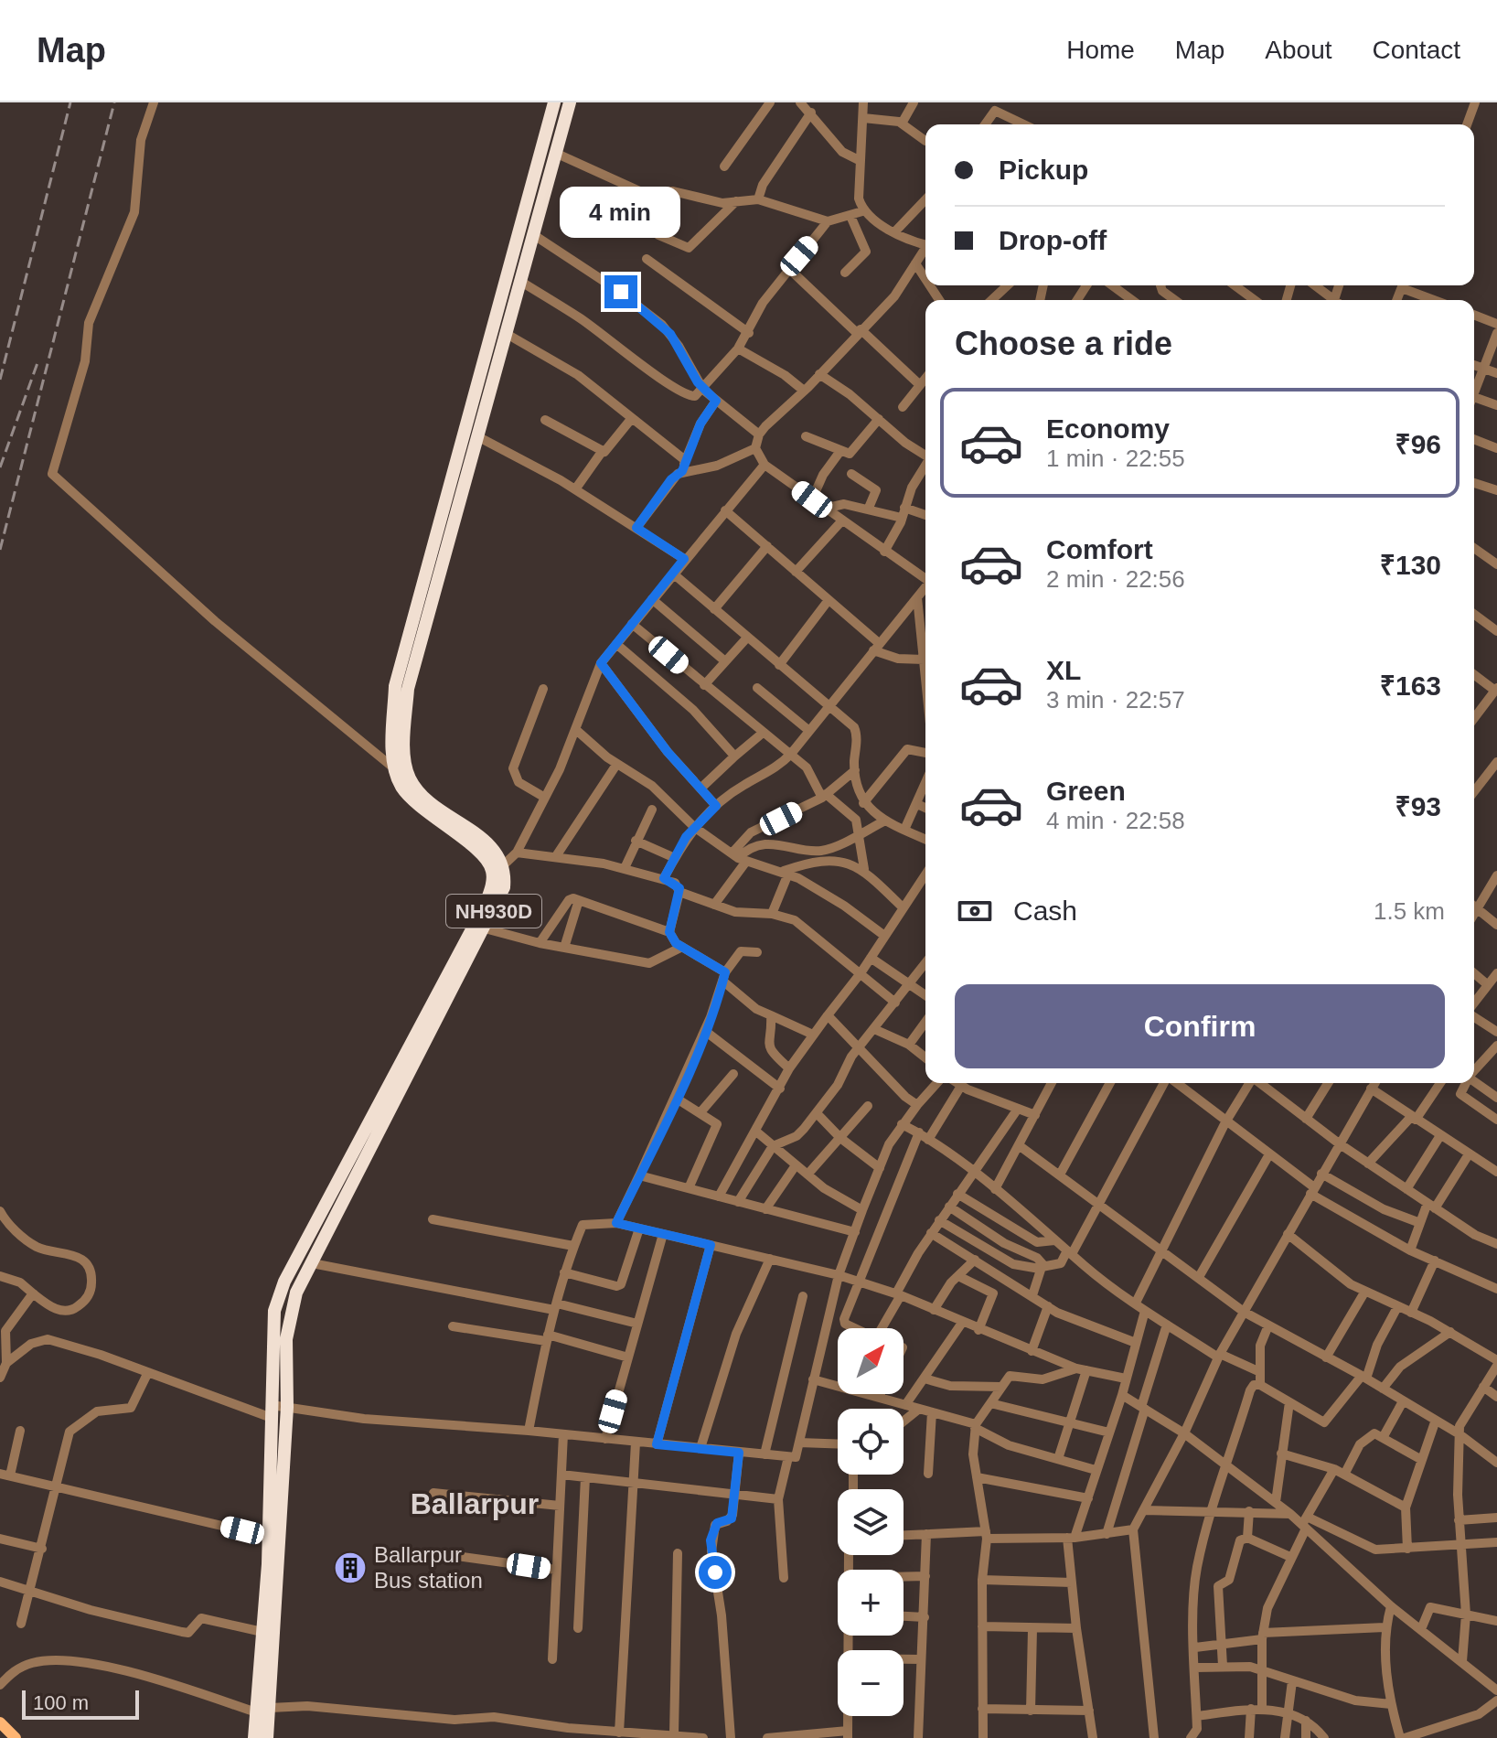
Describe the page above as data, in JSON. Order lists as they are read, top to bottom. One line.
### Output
{"streets":{"highway":["NH930D"]},"districts":["Ballarpur"],"places":{"building":["Ballarpur Bus station"]},"scale_bar":"100 m","north":"top right","page":{"header":"Map","nav":["Home","Map","About","Contact"],"banner":["Pickup","Drop-off"],"bubble":"4 min","heading":"Choose a ride","list":[{"name":"Economy","note":"1 min · 22:55","value":"₹96"},{"name":"Comfort","note":"2 min · 22:56","value":"₹130"},{"name":"XL","note":"3 min · 22:57","value":"₹163"},{"name":"Green","note":"4 min · 22:58","value":"₹93"}],"pay":["Cash","1.5 km"],"buttons":"Confirm","map_buttons":["+","−"],"scale":"100 m"}}
